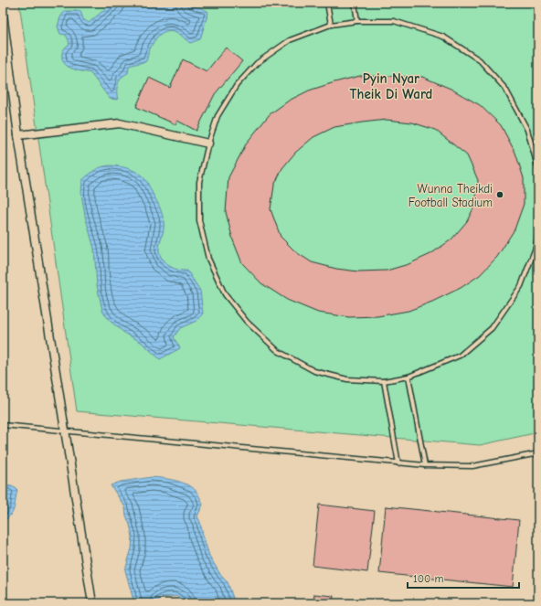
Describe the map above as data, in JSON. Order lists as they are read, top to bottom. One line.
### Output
{"districts":["Pyin Nyar Theik Di Ward"],"places":["Wunna Theikdi Football Stadium"],"scale_bar":"100 m"}
